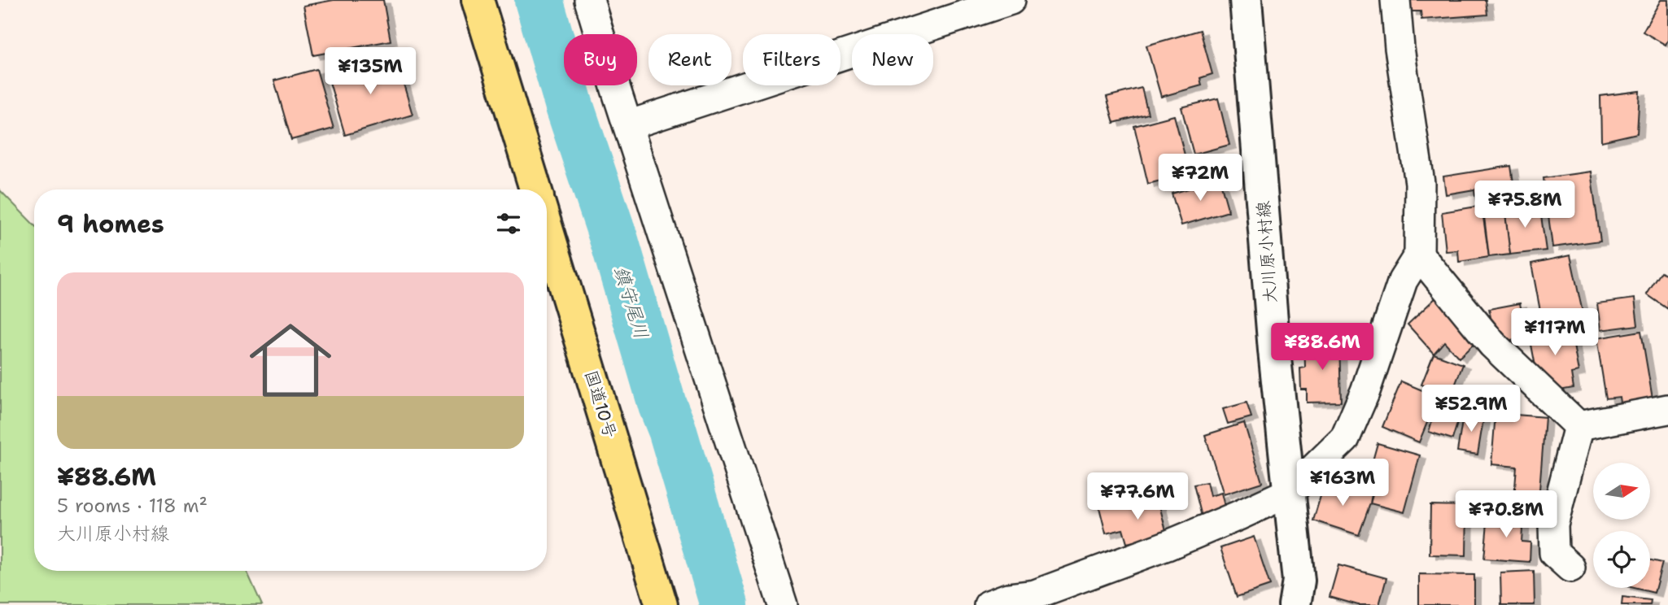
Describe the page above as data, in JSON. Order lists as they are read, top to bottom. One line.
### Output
{"streets":{"highway":["国道10号"],"main road":["大川原小村線"]},"water":["鎮守尾川"],"north":"right","page":{"chip":["Buy","Rent","Filters","New"],"price":["¥135M","¥72M","¥75.8M","¥117M","¥88.6M","¥52.9M","¥163M","¥77.6M","¥70.8M"],"heading":"9 homes","list":[{"name":"¥88.6M","note":"5 rooms · 118 m² · 大川原小村線"}]}}
